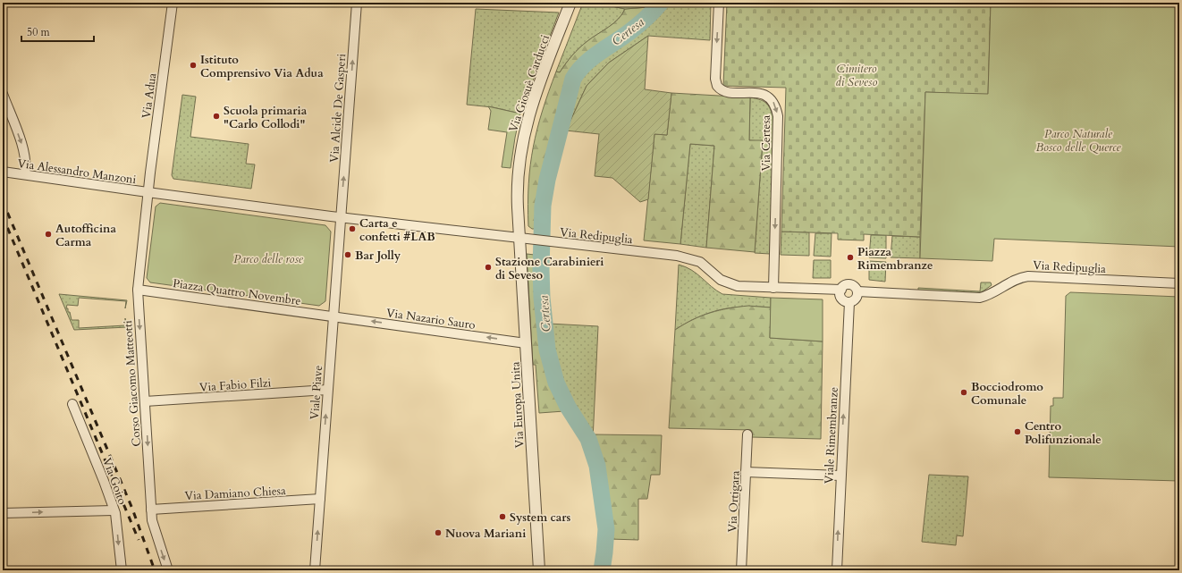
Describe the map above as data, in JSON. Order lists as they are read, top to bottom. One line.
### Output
{"streets":{"street":["Via Giosuè Carducci","Via Adua","Via Alcide De Gasperi","Via Certesa","Via Alessandro Manzoni","Via Redipuglia","Piazza Quattro Novembre","Via Nazario Sauro","Corso Giacomo Matteotti","Via Fabio Filzi","Viale Piave","Via Europa Unita","Viale Rimembranze","Via Goito","Via Damiano Chiesa","Via Ortigara"]},"crossings":[["Via Giosuè Carducci","Via Redipuglia"],["Via Giosuè Carducci","Via Europa Unita"],["Via Adua","Via Alessandro Manzoni"],["Via Adua","Corso Giacomo Matteotti"],["Via Alcide De Gasperi","Via Redipuglia"],["Via Alcide De Gasperi","Viale Piave"],["Via Certesa","Via Redipuglia"],["Via Alessandro Manzoni","Corso Giacomo Matteotti"],["Via Redipuglia","Viale Piave"],["Via Redipuglia","Via Europa Unita"],["Via Redipuglia","Viale Rimembranze"],["Piazza Quattro Novembre","Via Nazario Sauro"],["Piazza Quattro Novembre","Corso Giacomo Matteotti"],["Piazza Quattro Novembre","Viale Piave"],["Via Nazario Sauro","Viale Piave"],["Via Nazario Sauro","Via Europa Unita"],["Corso Giacomo Matteotti","Via Fabio Filzi"],["Corso Giacomo Matteotti","Via Damiano Chiesa"],["Via Fabio Filzi","Viale Piave"],["Viale Piave","Via Damiano Chiesa"]],"one_way":["Via Alcide De Gasperi","Via Certesa","Via Nazario Sauro","Corso Giacomo Matteotti","Viale Piave","Viale Rimembranze"],"water":["Certesa"],"parks":["Cimitero di Seveso","Parco Naturale Bosco delle Querce","Parco delle rose"],"places":["Istituto Comprensivo Via Adua","Scuola primaria \"Carlo Collodi\"","Carta e confetti #LAB","Autofficina Carma","Bar Jolly","Piazza Rimembranze","Stazione Carabinieri di Seveso","Bocciodromo Comunale","Centro Polifunzionale","System cars","Nuova Mariani"],"scale_bar":"50 m"}
